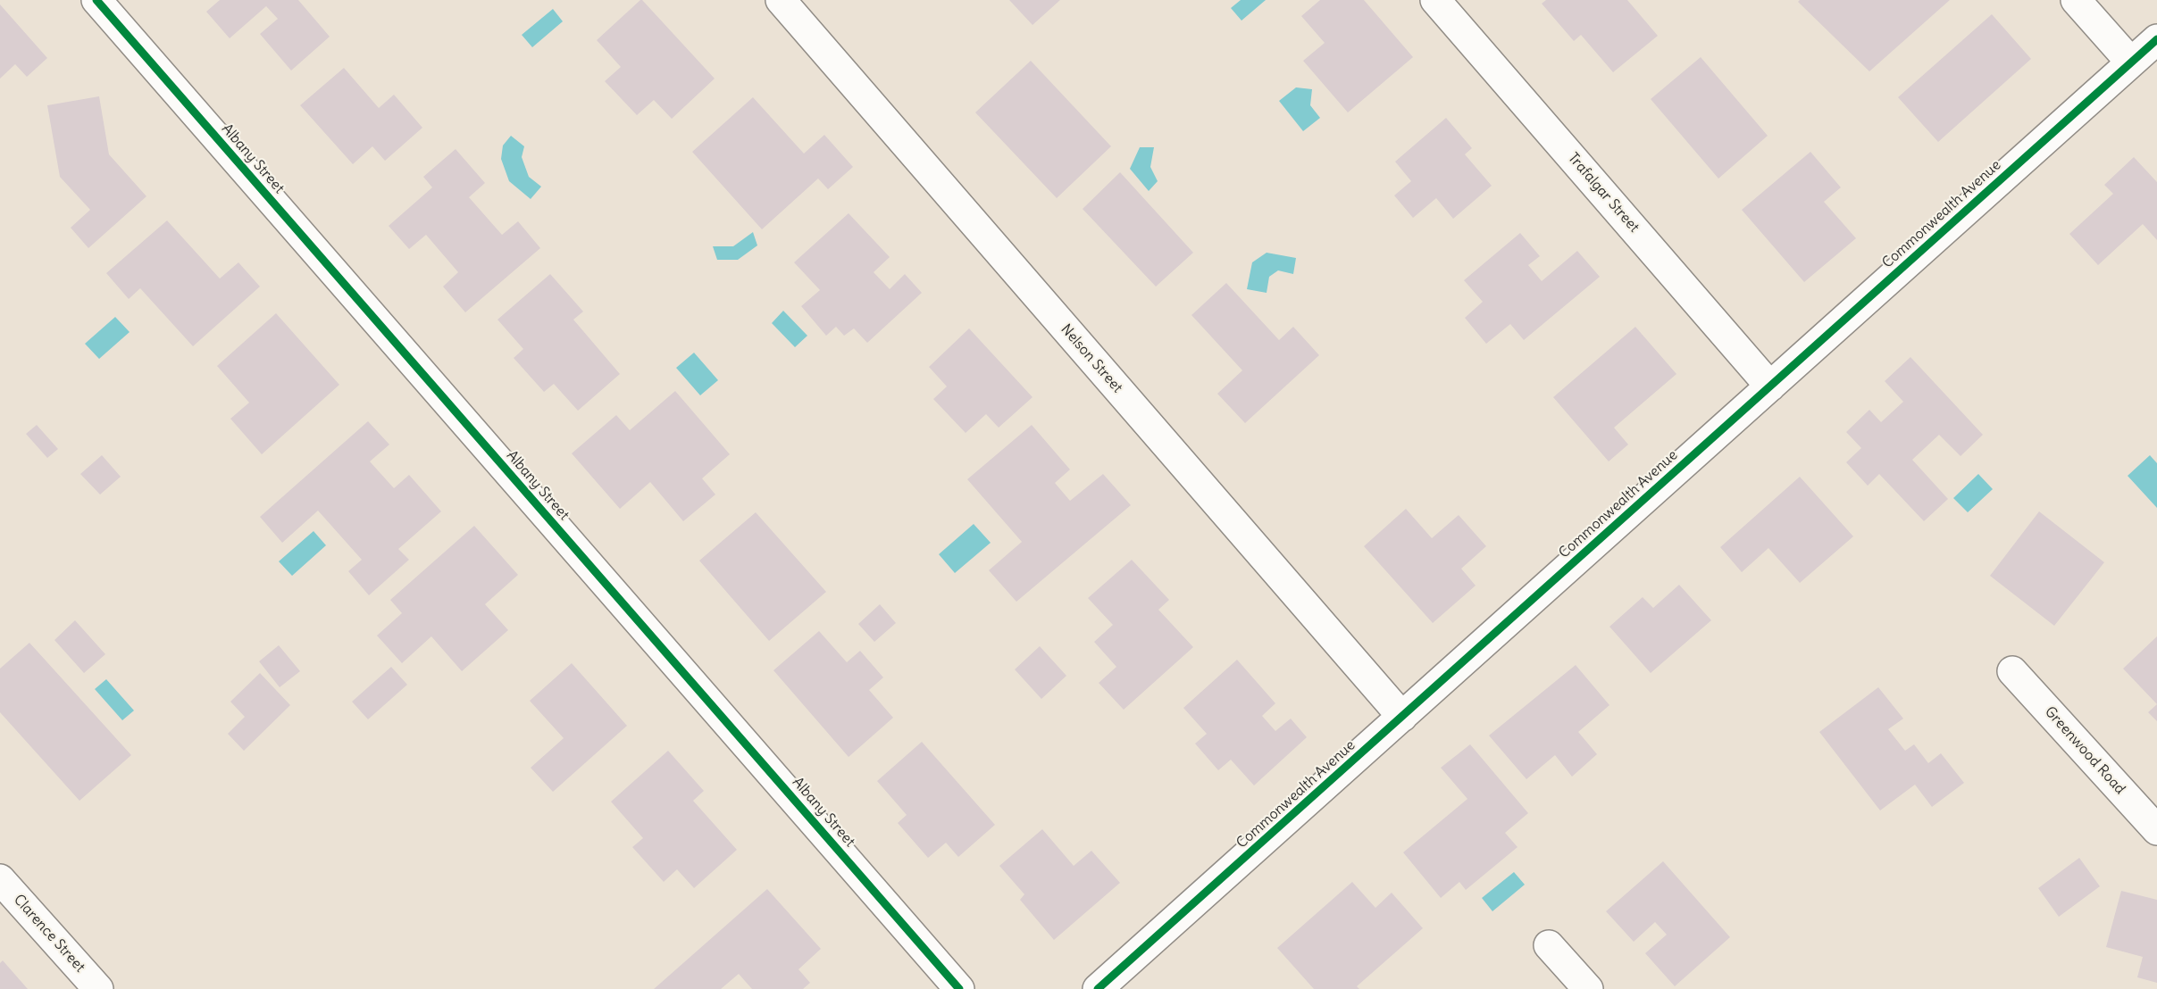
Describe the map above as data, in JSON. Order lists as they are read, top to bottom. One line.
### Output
{"streets":{"street":["Albany Street","Trafalgar Street","Commonwealth Avenue","Nelson Street","Greenwood Road","Clarence Street"]},"crossings":[["Trafalgar Street","Commonwealth Avenue"],["Commonwealth Avenue","Nelson Street"]]}
